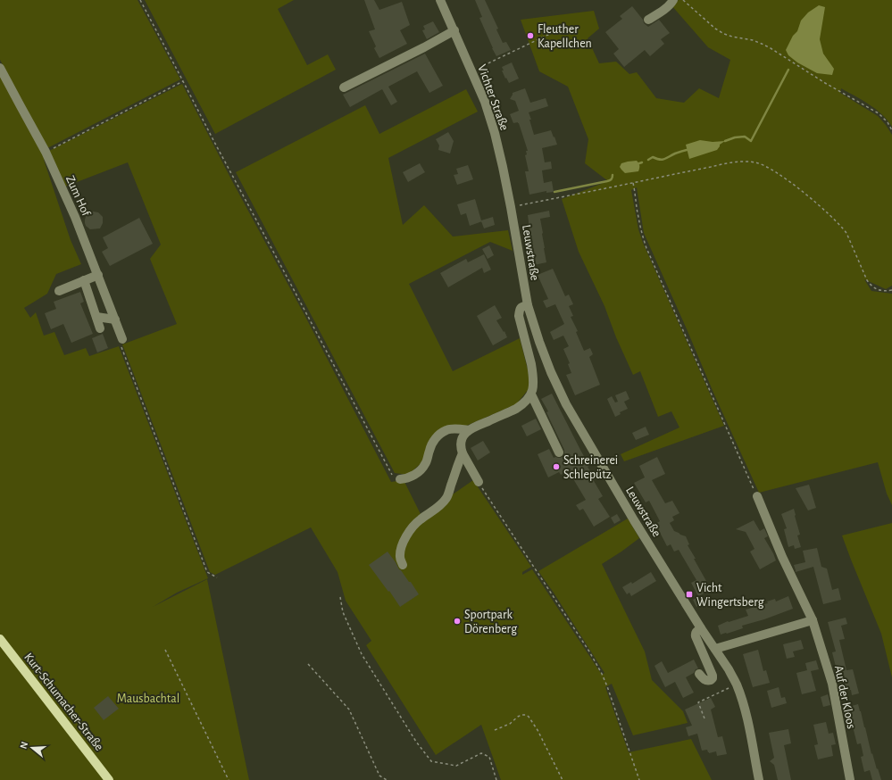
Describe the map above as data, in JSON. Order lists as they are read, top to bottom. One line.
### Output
{"streets":{"main road":["Kurt-Schumacher-Straße"],"street":["Vichter Straße","Zum Hof","Leuwstraße","Auf der Kloos"]},"crossings":[["Vichter Straße","Leuwstraße"]],"parks":["Mausbachtal"],"places":{"other":["Fleuther Kapellchen","Schreinerei Schlepütz","Sportpark Dörenberg"],"transit":["Vicht Wingertsberg"]},"north":"left"}
